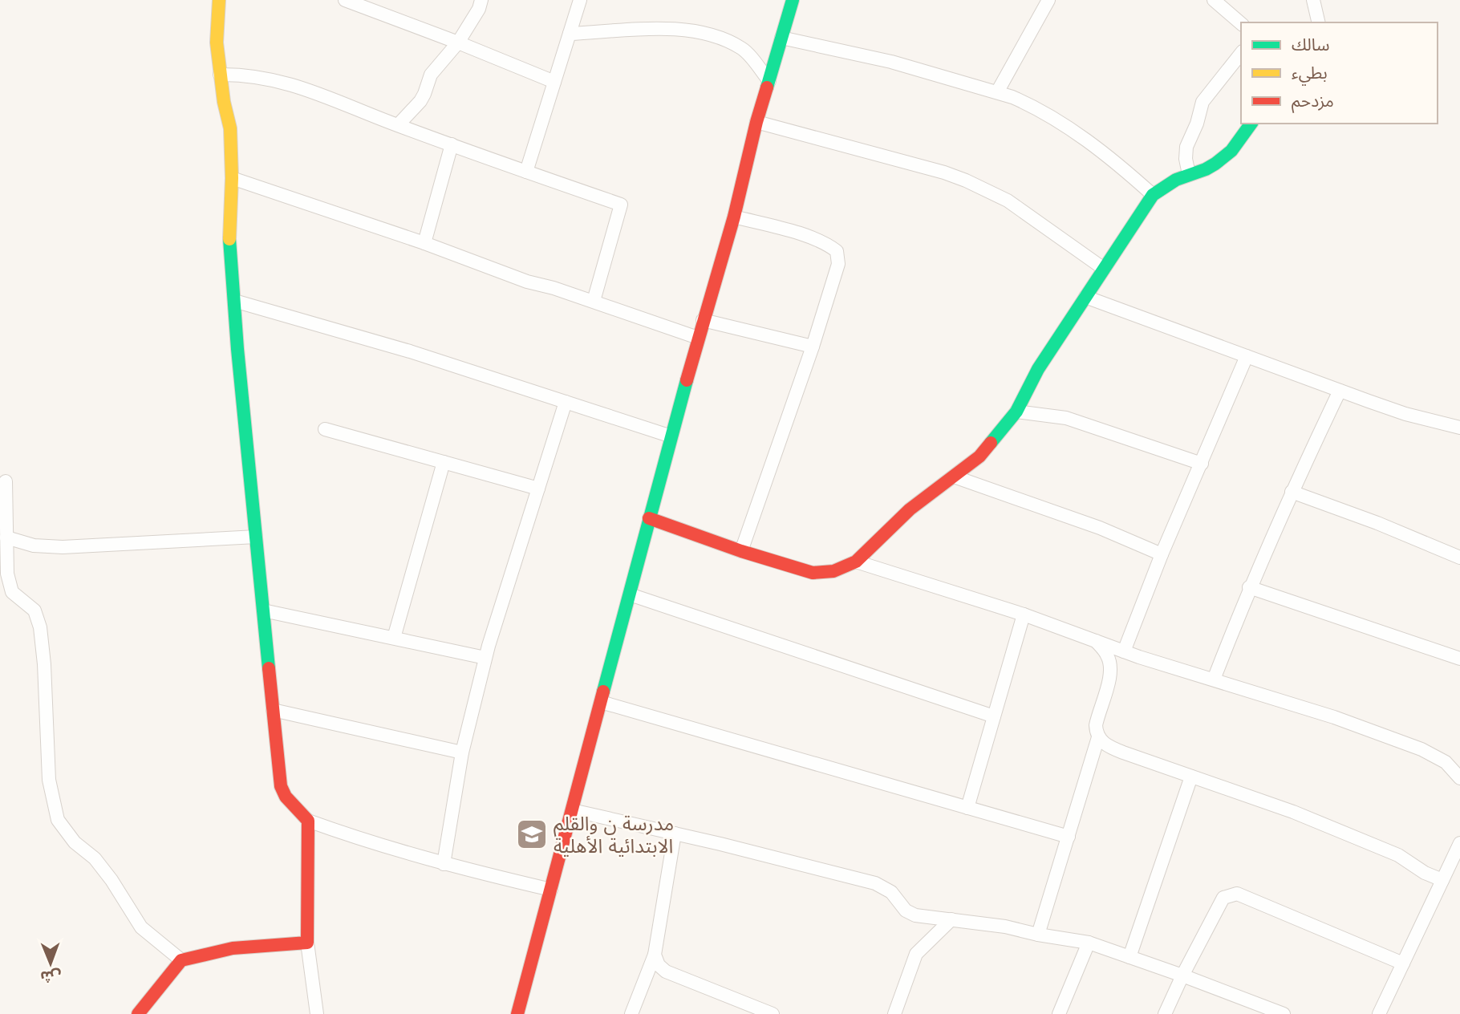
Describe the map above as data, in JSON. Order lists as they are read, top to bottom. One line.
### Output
{"places":{"school or university":["مدرسة ن والقلم الابتدائية الأهلية"]},"legend":["سالك","بطيء","مزدحم"],"north":"bottom"}
